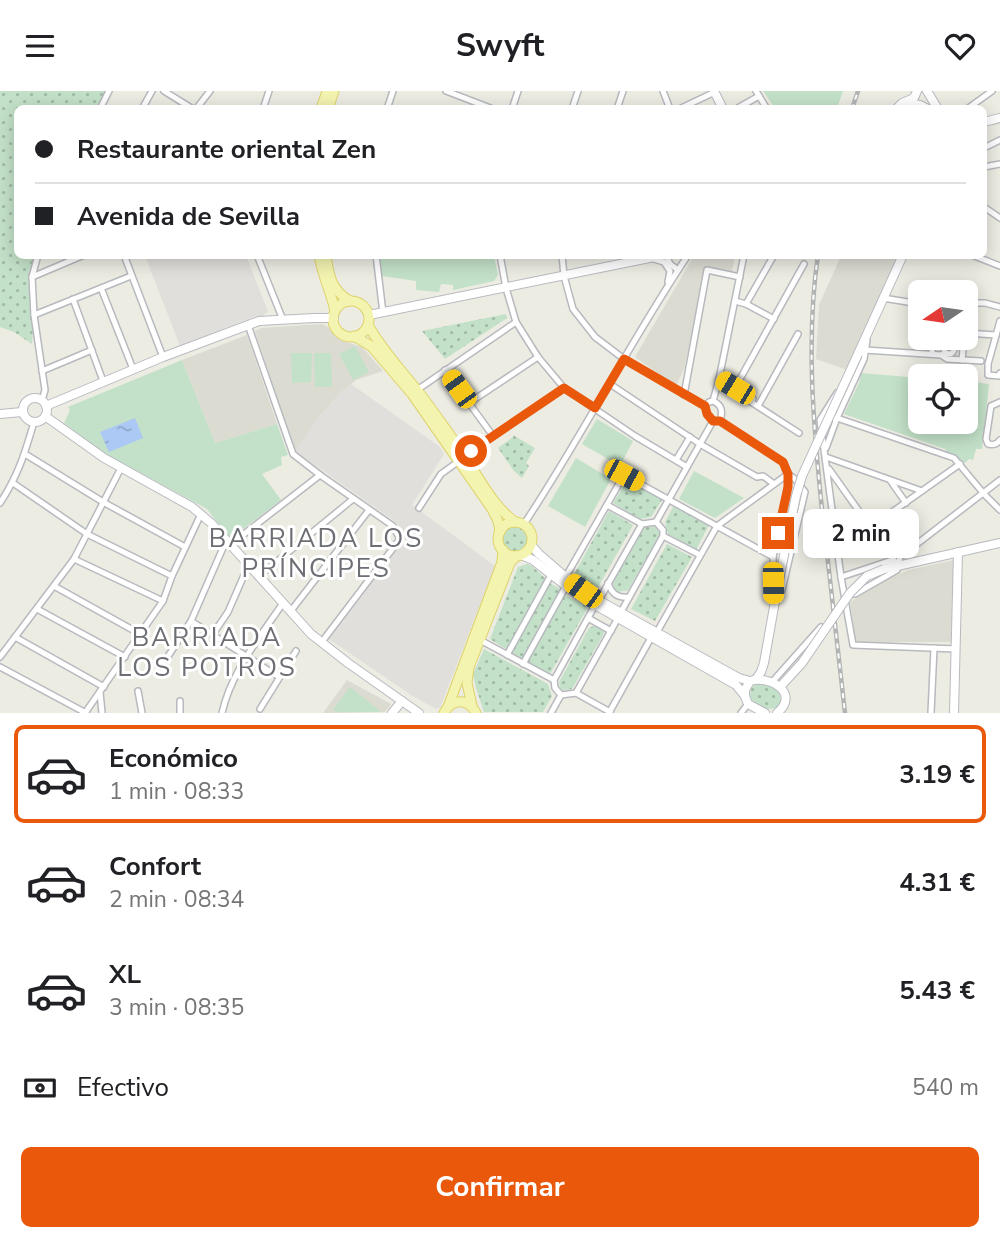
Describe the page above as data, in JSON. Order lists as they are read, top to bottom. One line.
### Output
{"districts":["BARRIADA LOS PRÍNCIPES","BARRIADA LOS POTROS"],"north":"left","page":{"header":"Swyft","banner":["Restaurante oriental Zen","Avenida de Sevilla"],"bubble":"2 min","list":[{"name":"Económico","note":"1 min · 08:33","value":"3.19 €"},{"name":"Confort","note":"2 min · 08:34","value":"4.31 €"},{"name":"XL","note":"3 min · 08:35","value":"5.43 €"}],"pay":["Efectivo","540 m"],"buttons":"Confirmar"}}
